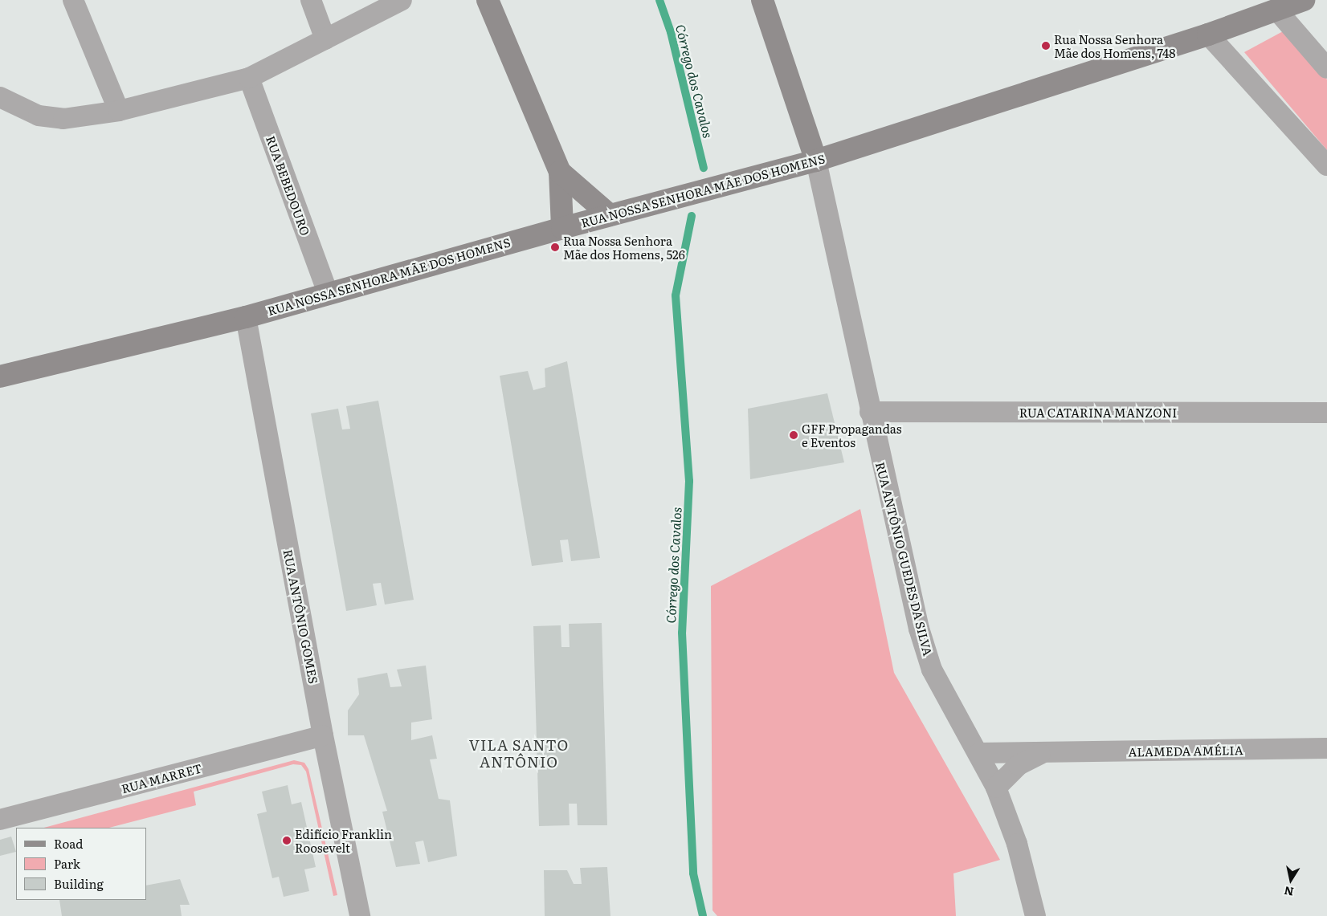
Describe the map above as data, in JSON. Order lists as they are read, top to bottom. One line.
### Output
{"streets":{"street":["RUA BEBEDOURO","RUA NOSSA SENHORA MÃE DOS HOMENS","RUA CATARINA MANZONI","RUA ANTÔNIO GUEDES DA SILVA","RUA ANTÔNIO GOMES","ALAMEDA AMÉLIA","RUA MARRET"]},"crossings":[["RUA BEBEDOURO","RUA NOSSA SENHORA MÃE DOS HOMENS"],["RUA NOSSA SENHORA MÃE DOS HOMENS","RUA ANTÔNIO GUEDES DA SILVA"],["RUA NOSSA SENHORA MÃE DOS HOMENS","RUA ANTÔNIO GOMES"],["RUA CATARINA MANZONI","RUA ANTÔNIO GUEDES DA SILVA"],["RUA ANTÔNIO GUEDES DA SILVA","ALAMEDA AMÉLIA"],["RUA ANTÔNIO GOMES","RUA MARRET"]],"districts":["VILA SANTO ANTÔNIO"],"water":["Córrego dos Cavalos"],"places":["Rua Nossa Senhora Mãe dos Homens, 748","Rua Nossa Senhora Mãe dos Homens, 526","GFF Propagandas e Eventos","Edifício Franklin Roosevelt"],"legend":["Road","Park","Building"],"north":"bottom"}
